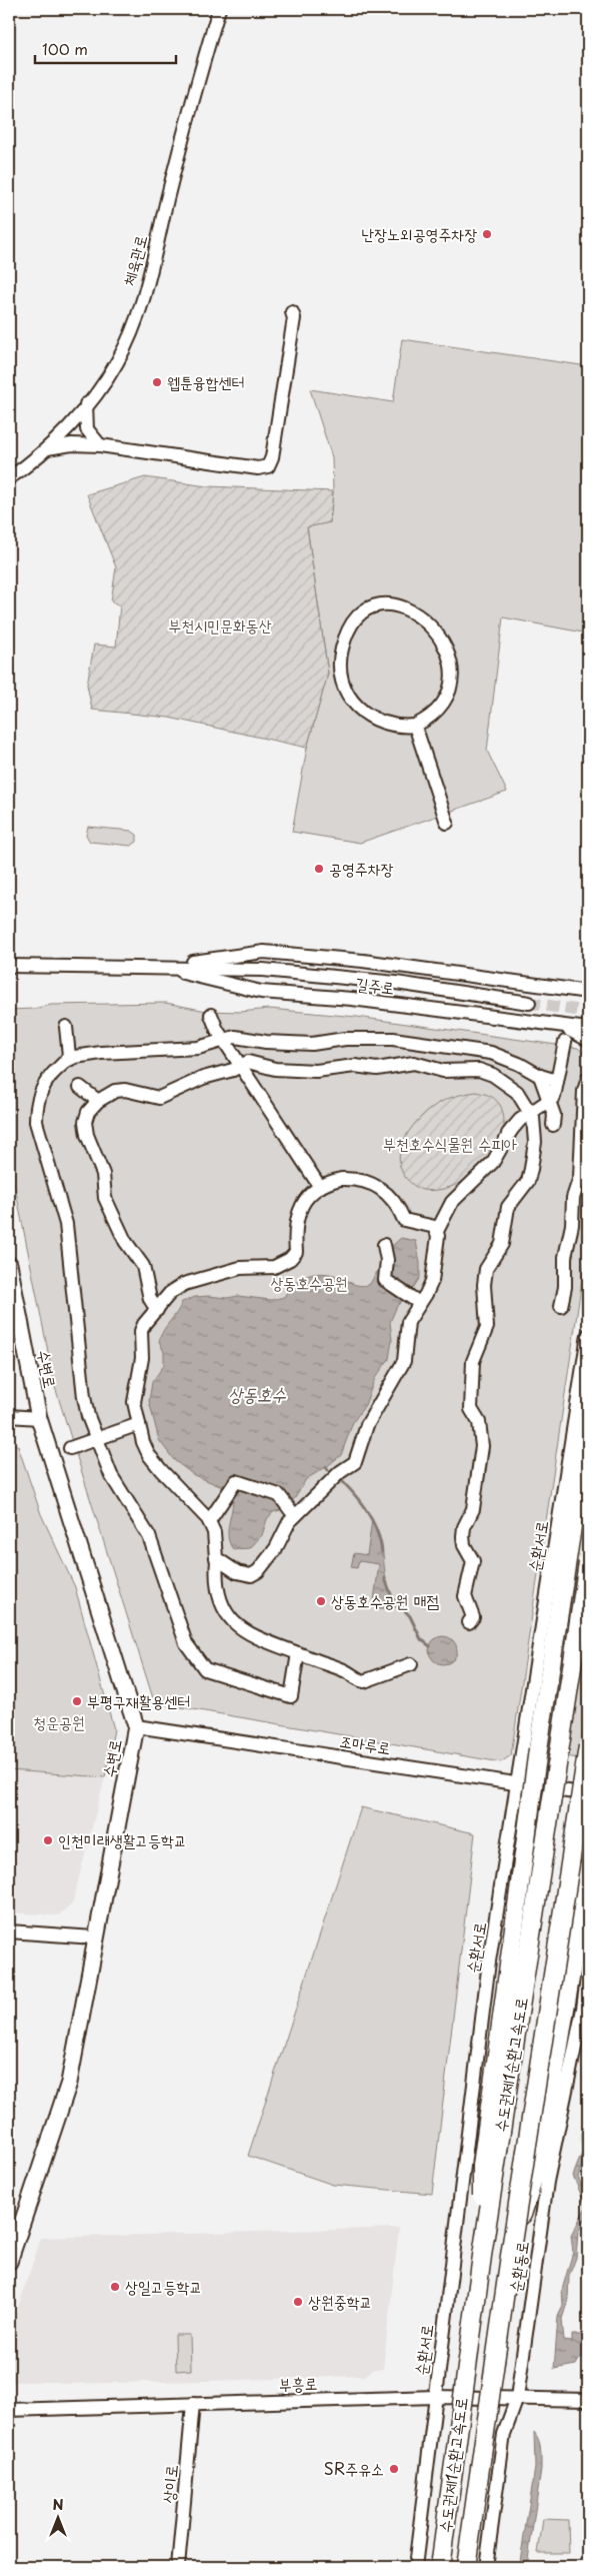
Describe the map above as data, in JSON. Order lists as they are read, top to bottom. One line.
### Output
{"streets":{"highway":["수도권제1순환고속도로"],"main road":["수변로"],"street":["체육관로","길주로","순환서로","조마루로","순환동로","부흥로","상이로"]},"crossings":[["수변로","조마루로"],["순환서로","조마루로"],["순환서로","부흥로"],["순환동로","부흥로"],["부흥로","상이로"]],"water":["상동호수"],"parks":["부천시민문화동산","부천호수식물원 수피아","상동호수공원","청운공원"],"places":["난장노외공영주차장","웹툰융합센터","공영주차장","상동호수공원 매점","부평구재활용센터","인천미래생활고등학교","상일고등학교","상원중학교","SR주유소"],"scale_bar":"100 m","north":"top"}
